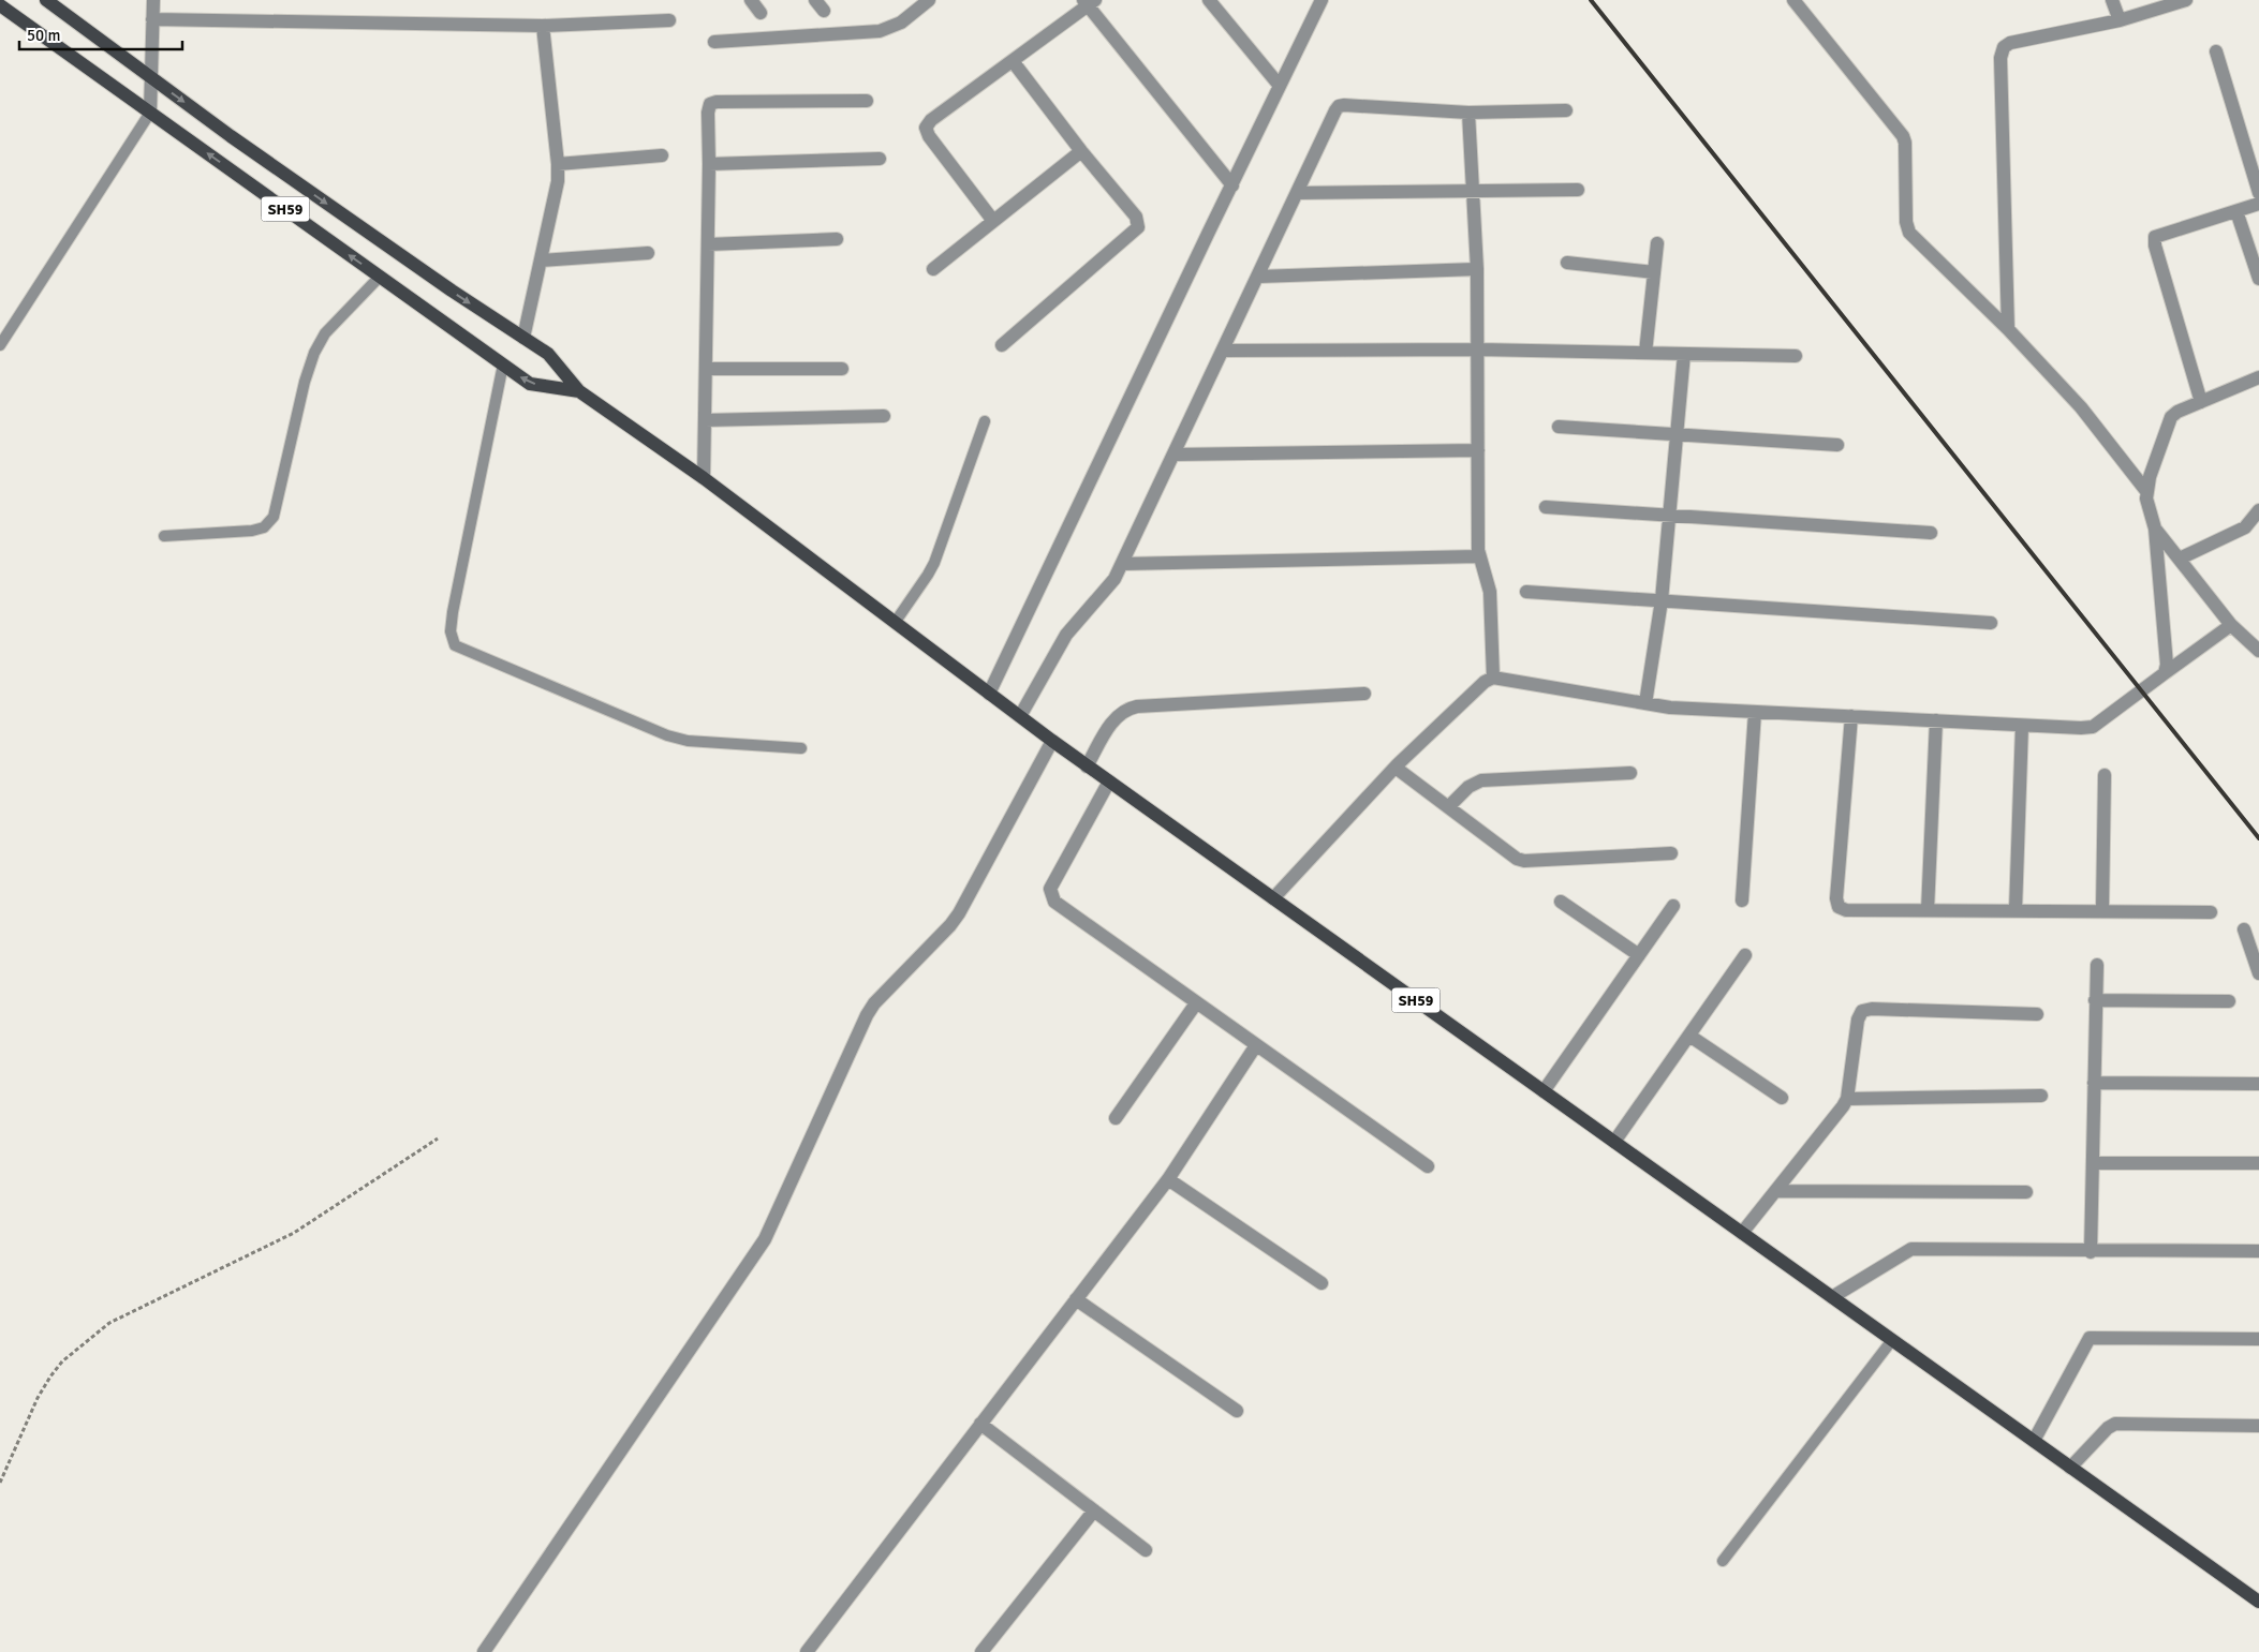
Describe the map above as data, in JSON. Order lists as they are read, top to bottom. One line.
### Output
{"streets":{"main road":["SH59"]},"scale_bar":"50 m"}
